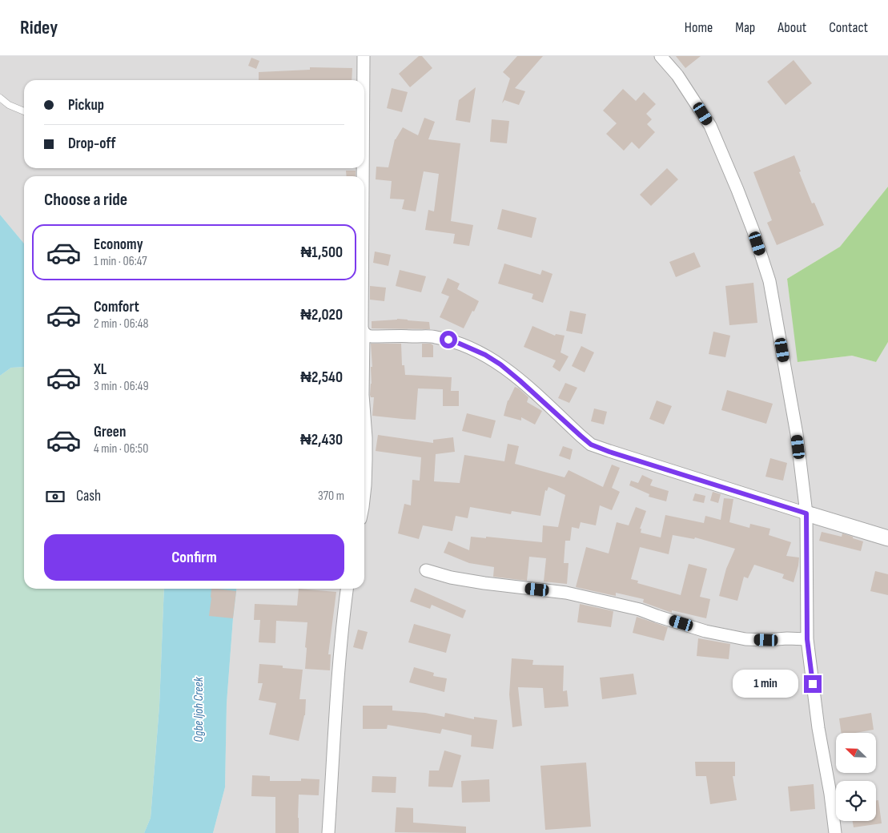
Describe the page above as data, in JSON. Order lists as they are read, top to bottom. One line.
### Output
{"water":["Ogbe Ijoh Creek"],"north":"top left","page":{"header":"Ridey","nav":["Home","Map","About","Contact"],"banner":["Pickup","Drop-off"],"heading":"Choose a ride","list":[{"name":"Economy","note":"1 min · 06:47","value":"₦1,500"},{"name":"Comfort","note":"2 min · 06:48","value":"₦2,020"},{"name":"XL","note":"3 min · 06:49","value":"₦2,540"},{"name":"Green","note":"4 min · 06:50","value":"₦2,430"}],"pay":["Cash","370 m"],"buttons":"Confirm","bubble":"1 min"}}
